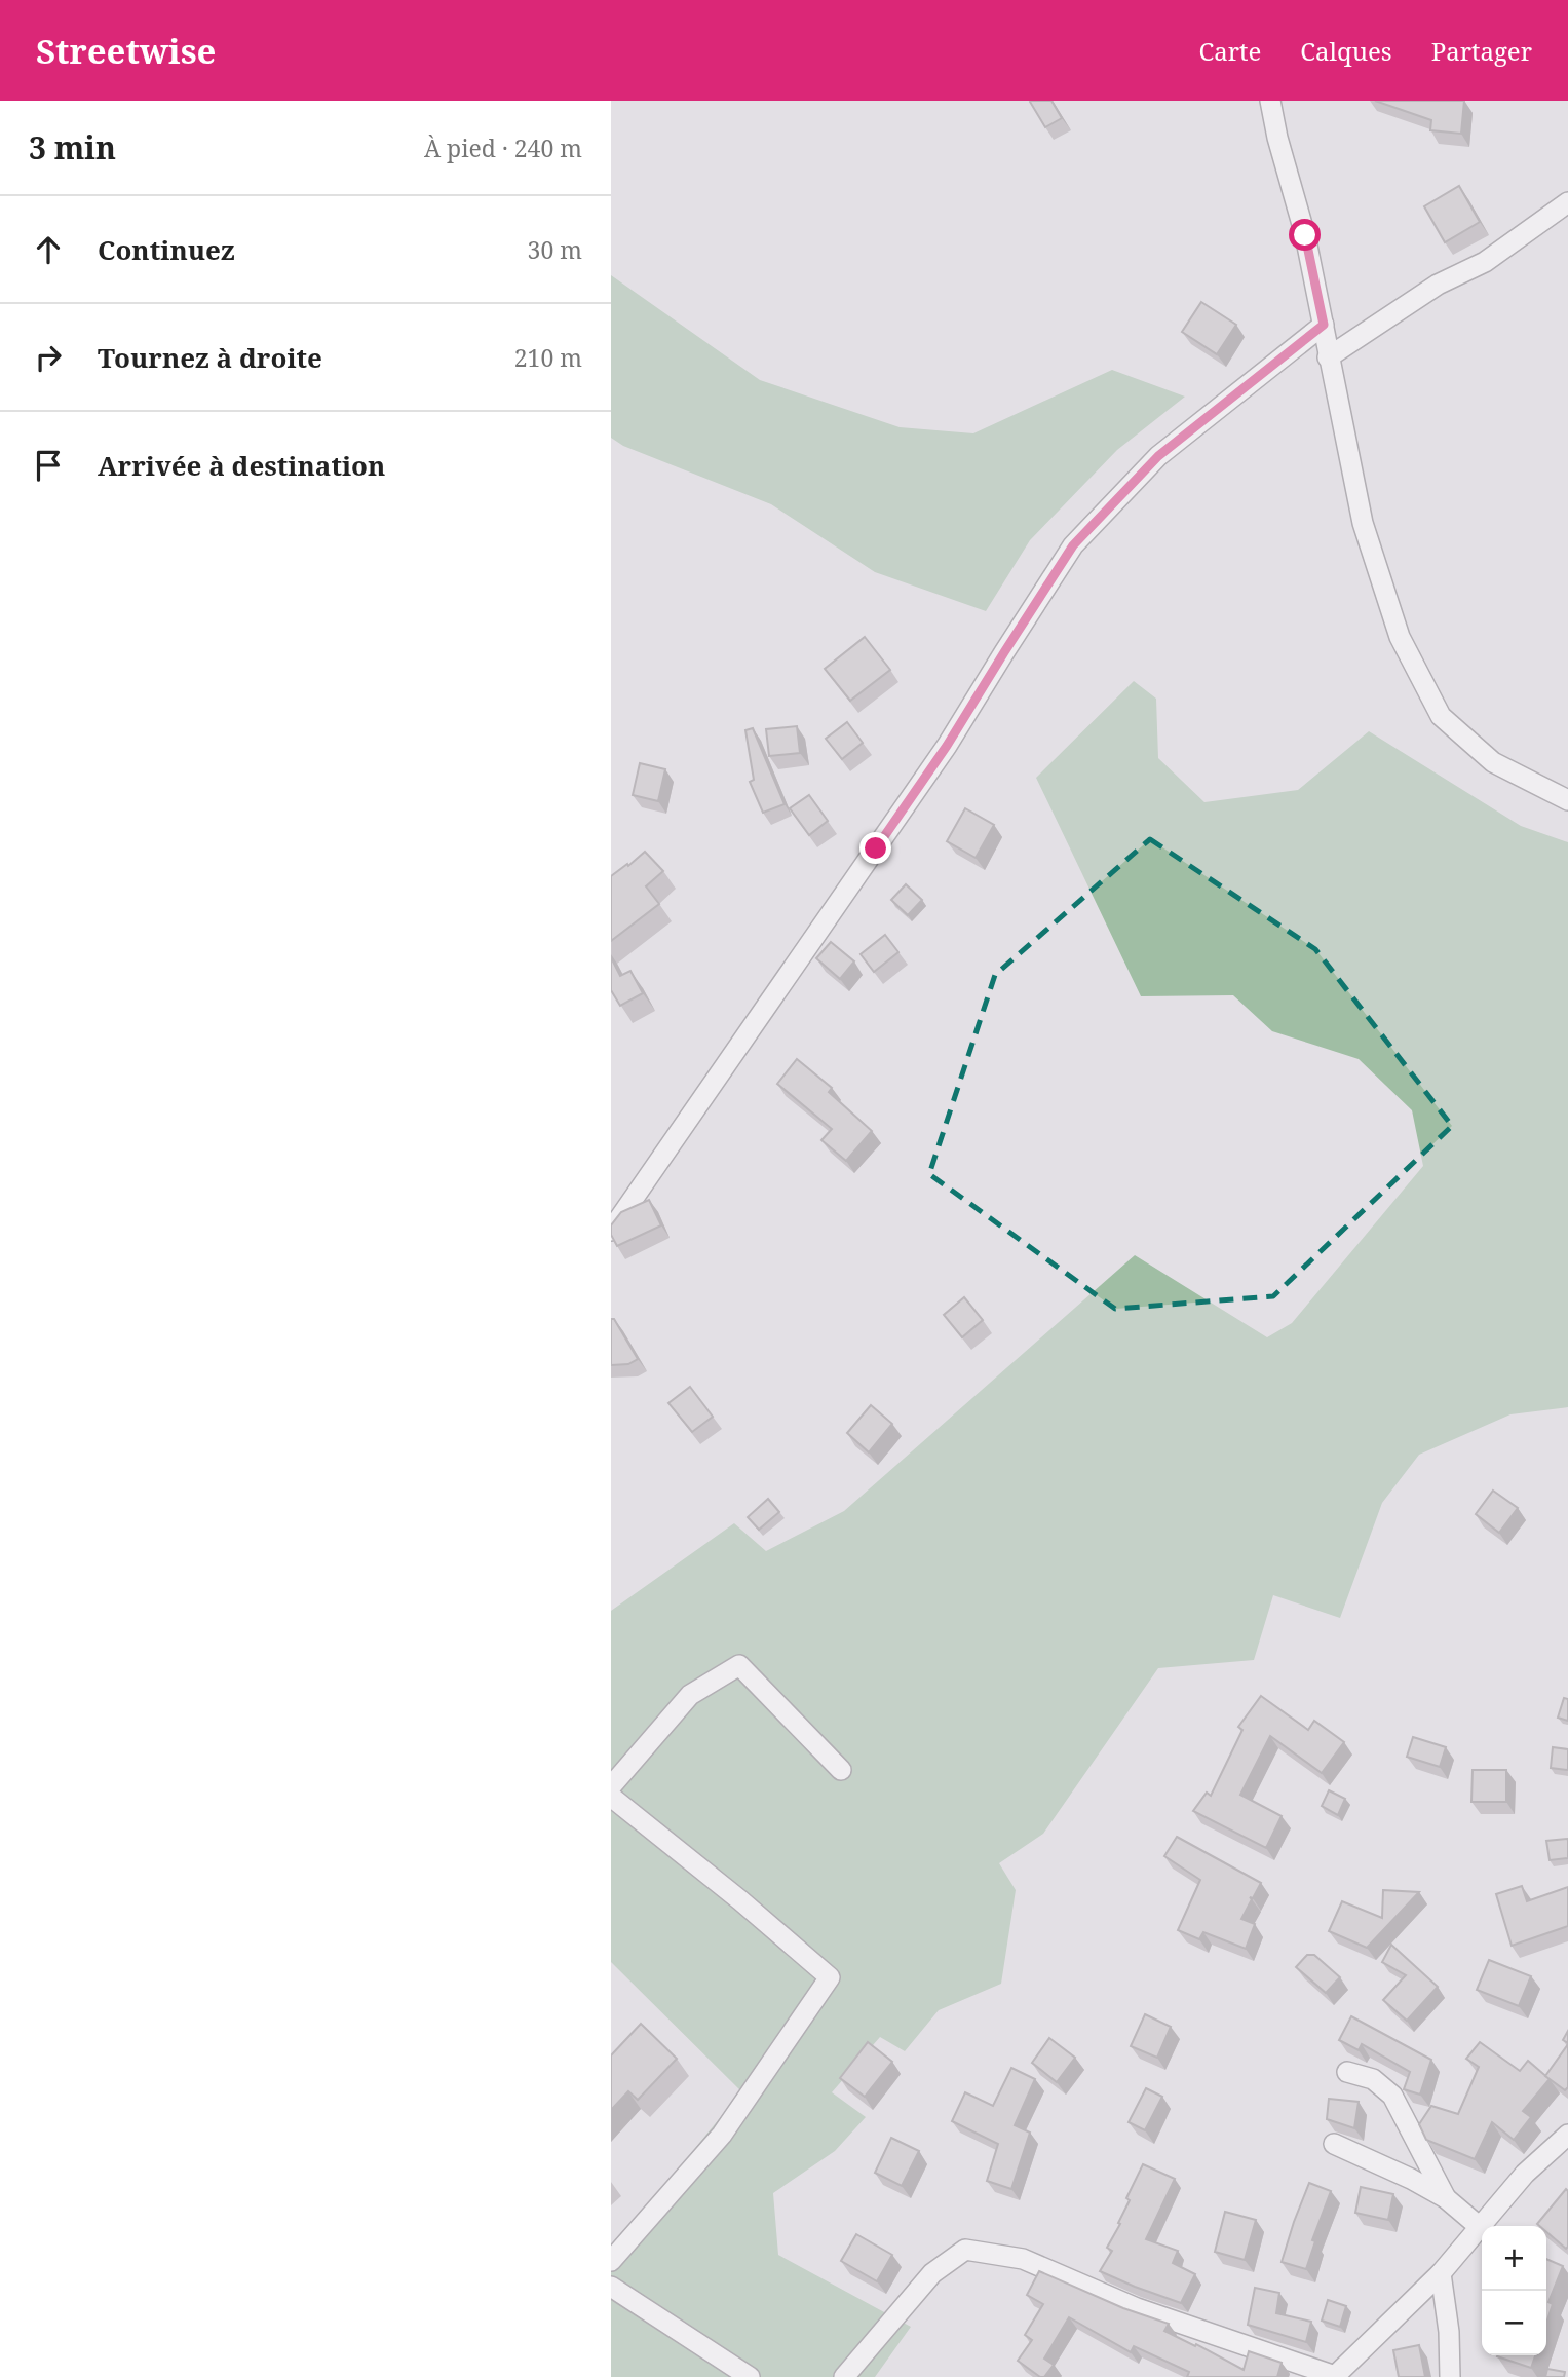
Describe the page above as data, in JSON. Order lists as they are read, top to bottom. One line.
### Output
{"page":{"header":"Streetwise","nav":["Carte","Calques","Partager"],"heading":["3 min","À pied · 240 m"],"list":[["Continuez","30 m"],["Tournez à droite","210 m"],"Arrivée à destination"],"map_buttons":["+","−"]}}
